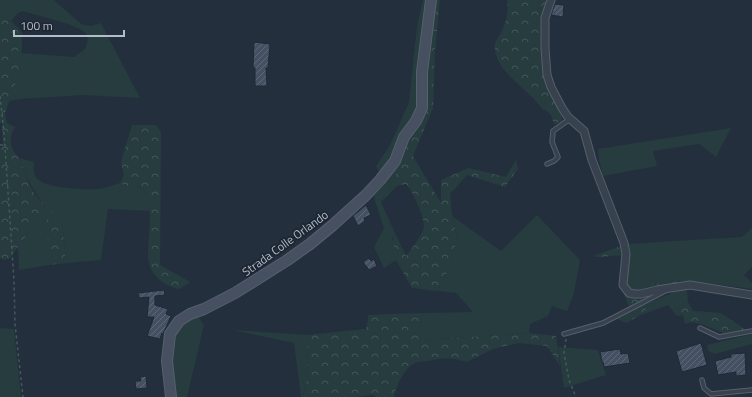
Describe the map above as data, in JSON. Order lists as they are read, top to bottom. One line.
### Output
{"streets":{"street":["Strada Colle Orlando"]},"scale_bar":"100 m"}
